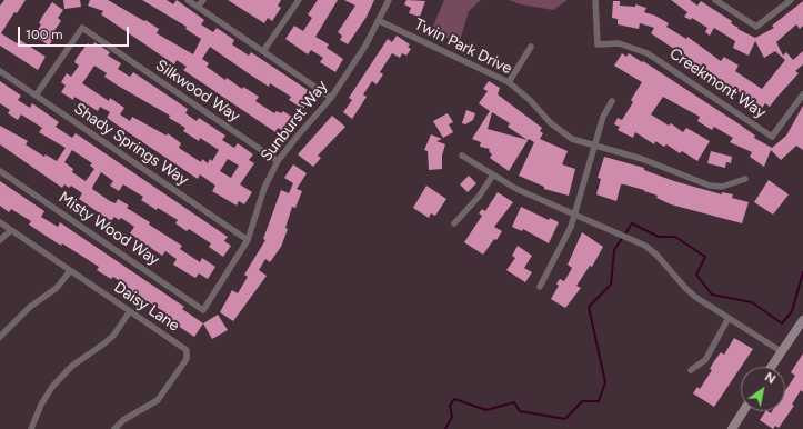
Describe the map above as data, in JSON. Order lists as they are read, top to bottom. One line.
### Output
{"streets":{"street":["Twin Park Drive","Creekmont Way","Silkwood Way","Sunburst Way","Shady Springs Way","Misty Wood Way","Daisy Lane"]},"crossings":[["Twin Park Drive","Sunburst Way"],["Silkwood Way","Sunburst Way"],["Silkwood Way","Shady Springs Way"],["Sunburst Way","Shady Springs Way"],["Sunburst Way","Misty Wood Way"]],"scale_bar":"100 m","north":"top right"}
